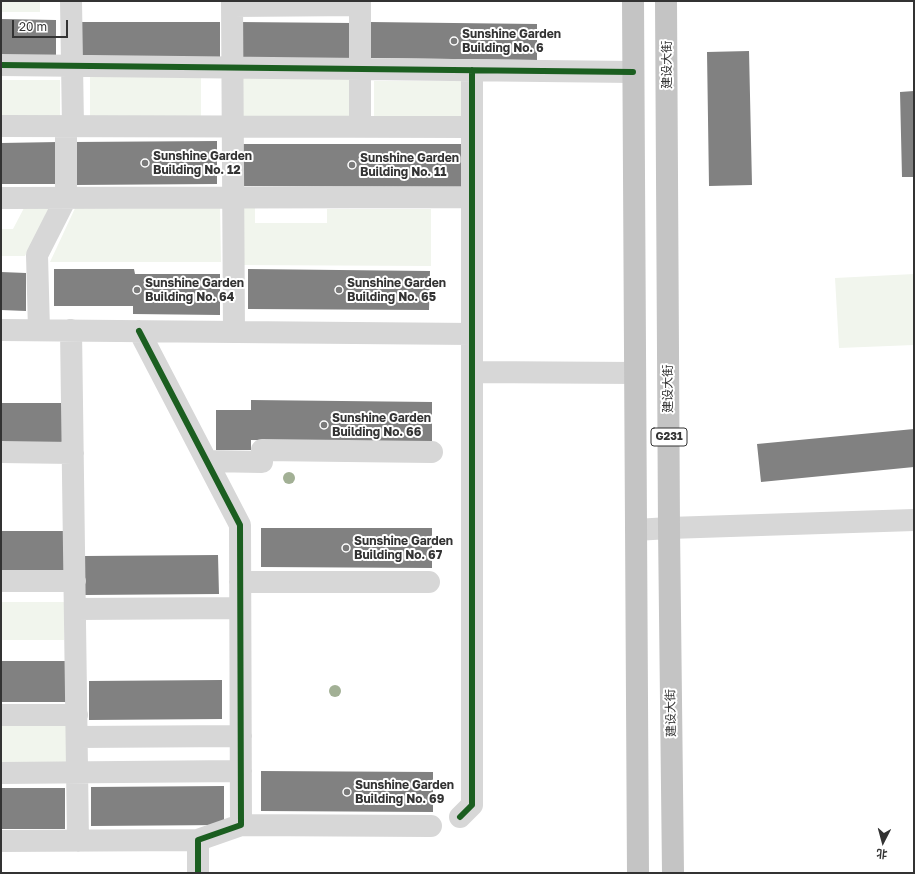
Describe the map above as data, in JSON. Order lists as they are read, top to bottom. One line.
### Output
{"streets":{"highway":["建设大街","G231"]},"places":["Sunshine Garden Building No. 6","Sunshine Garden Building No. 12","Sunshine Garden Building No. 11","Sunshine Garden Building No. 64","Sunshine Garden Building No. 65","Sunshine Garden Building No. 66","Sunshine Garden Building No. 67","Sunshine Garden Building No. 69"],"scale_bar":"20 m","north":"bottom"}
